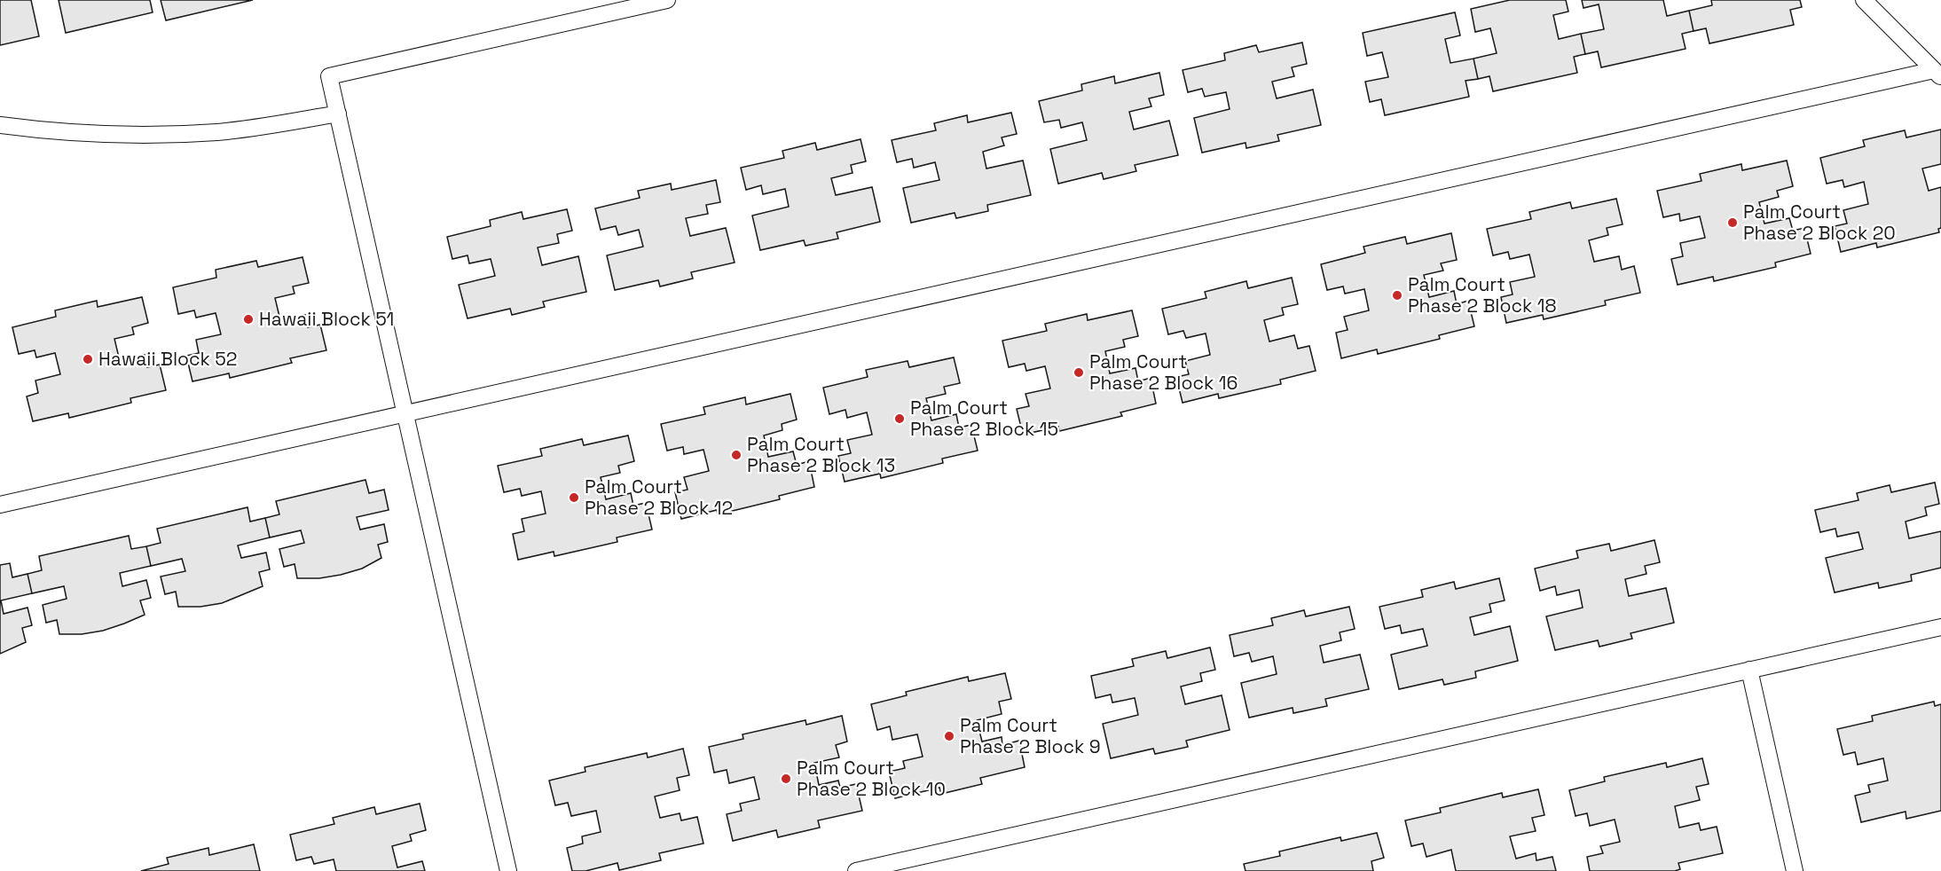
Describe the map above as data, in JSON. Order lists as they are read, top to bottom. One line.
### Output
{"places":["Palm Court Phase 2 Block 20","Palm Court Phase 2 Block 18","Hawaii Block 51","Hawaii Block 52","Palm Court Phase 2 Block 16","Palm Court Phase 2 Block 15","Palm Court Phase 2 Block 13","Palm Court Phase 2 Block 12","Palm Court Phase 2 Block 9","Palm Court Phase 2 Block 10"]}
